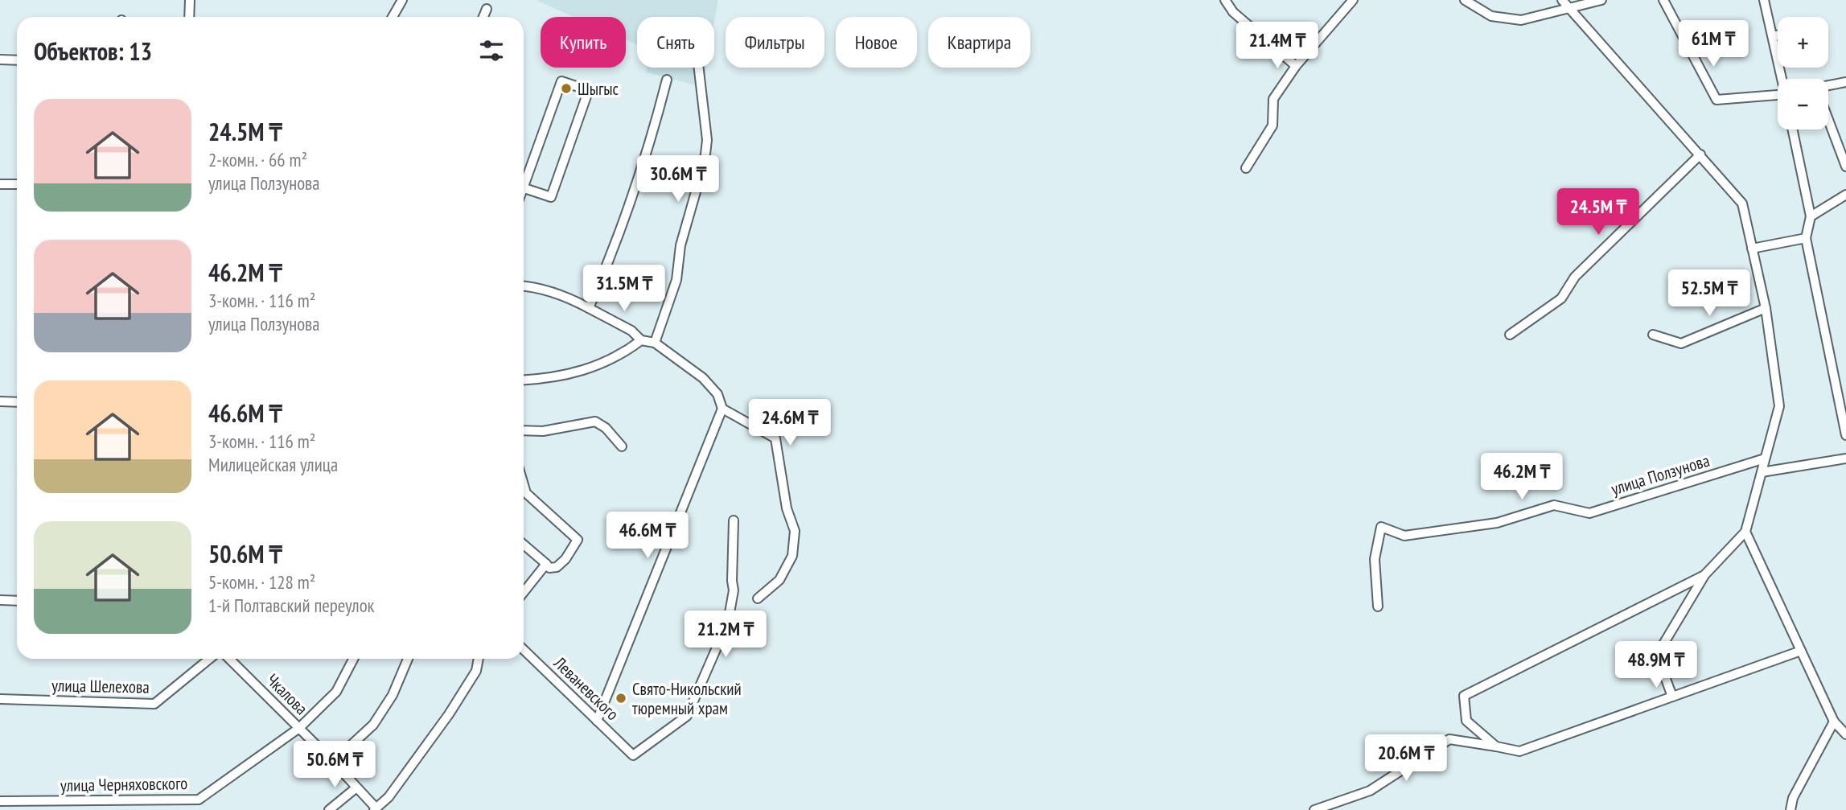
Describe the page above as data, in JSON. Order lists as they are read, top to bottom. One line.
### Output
{"streets":{"street":["улица Ползунова","улица Шелехова","Леваневского","Чкалова","улица Черняховского"]},"crossings":[["Чкалова","улица Черняховского"]],"places":["Шыгыс","Свято-Никольский тюремный храм"],"page":{"map_buttons":["+","−"],"chip":["Купить","Снять","Фильтры","Новое","Квартира"],"heading":"Объектов: 13","price":["61M ₸","21.4M ₸","30.6M ₸","24.5M ₸","31.5M ₸","52.5M ₸","24.6M ₸","46.2M ₸","46.6M ₸","21.2M ₸","48.9M ₸","20.6M ₸","50.6M ₸"],"list":[{"name":"24.5M ₸","note":"2-комн. · 66 m² · улица Ползунова"},{"name":"46.2M ₸","note":"3-комн. · 116 m² · улица Ползунова"},{"name":"46.6M ₸","note":"3-комн. · 116 m² · Милицейская улица"},{"name":"50.6M ₸","note":"5-комн. · 128 m² · 1-й Полтавский переулок"}]}}
